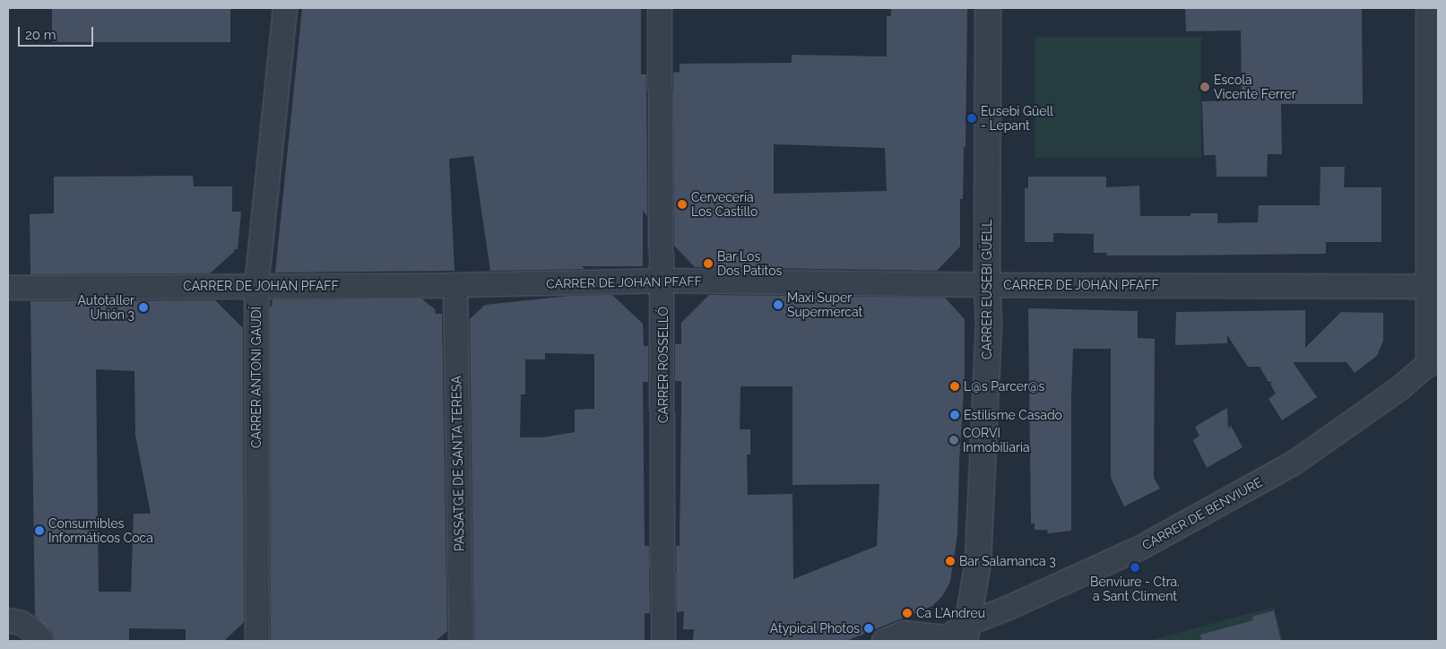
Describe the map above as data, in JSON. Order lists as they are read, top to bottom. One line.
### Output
{"streets":{"street":["CARRER DE JOHAN PFAFF","CARRER EUSEBI GÜELL","CARRER ROSSELLÓ","CARRER ANTONI GAUDÍ","PASSATGE DE SANTA TERESA","CARRER DE BENVIURE"]},"crossings":[["CARRER DE JOHAN PFAFF","CARRER EUSEBI GÜELL"],["CARRER DE JOHAN PFAFF","CARRER ROSSELLÓ"],["CARRER DE JOHAN PFAFF","CARRER ANTONI GAUDÍ"],["CARRER DE JOHAN PFAFF","PASSATGE DE SANTA TERESA"],["CARRER EUSEBI GÜELL","CARRER DE BENVIURE"]],"places":["Escola Vicente Ferrer","Eusebi Güell - Lepant","Cervecería Los Castillo","Bar Los Dos Patitos","Maxi Super Supermercat","Autotaller Unión 3","L@s Parcer@s","Estilisme Casado","CORVI Inmobiliaria","Consumibles Informáticos Coca","Bar Salamanca 3","Benviure - Ctra. a Sant Climent","Ca L'Andreu","Atypical Photos"],"scale_bar":"20 m"}
